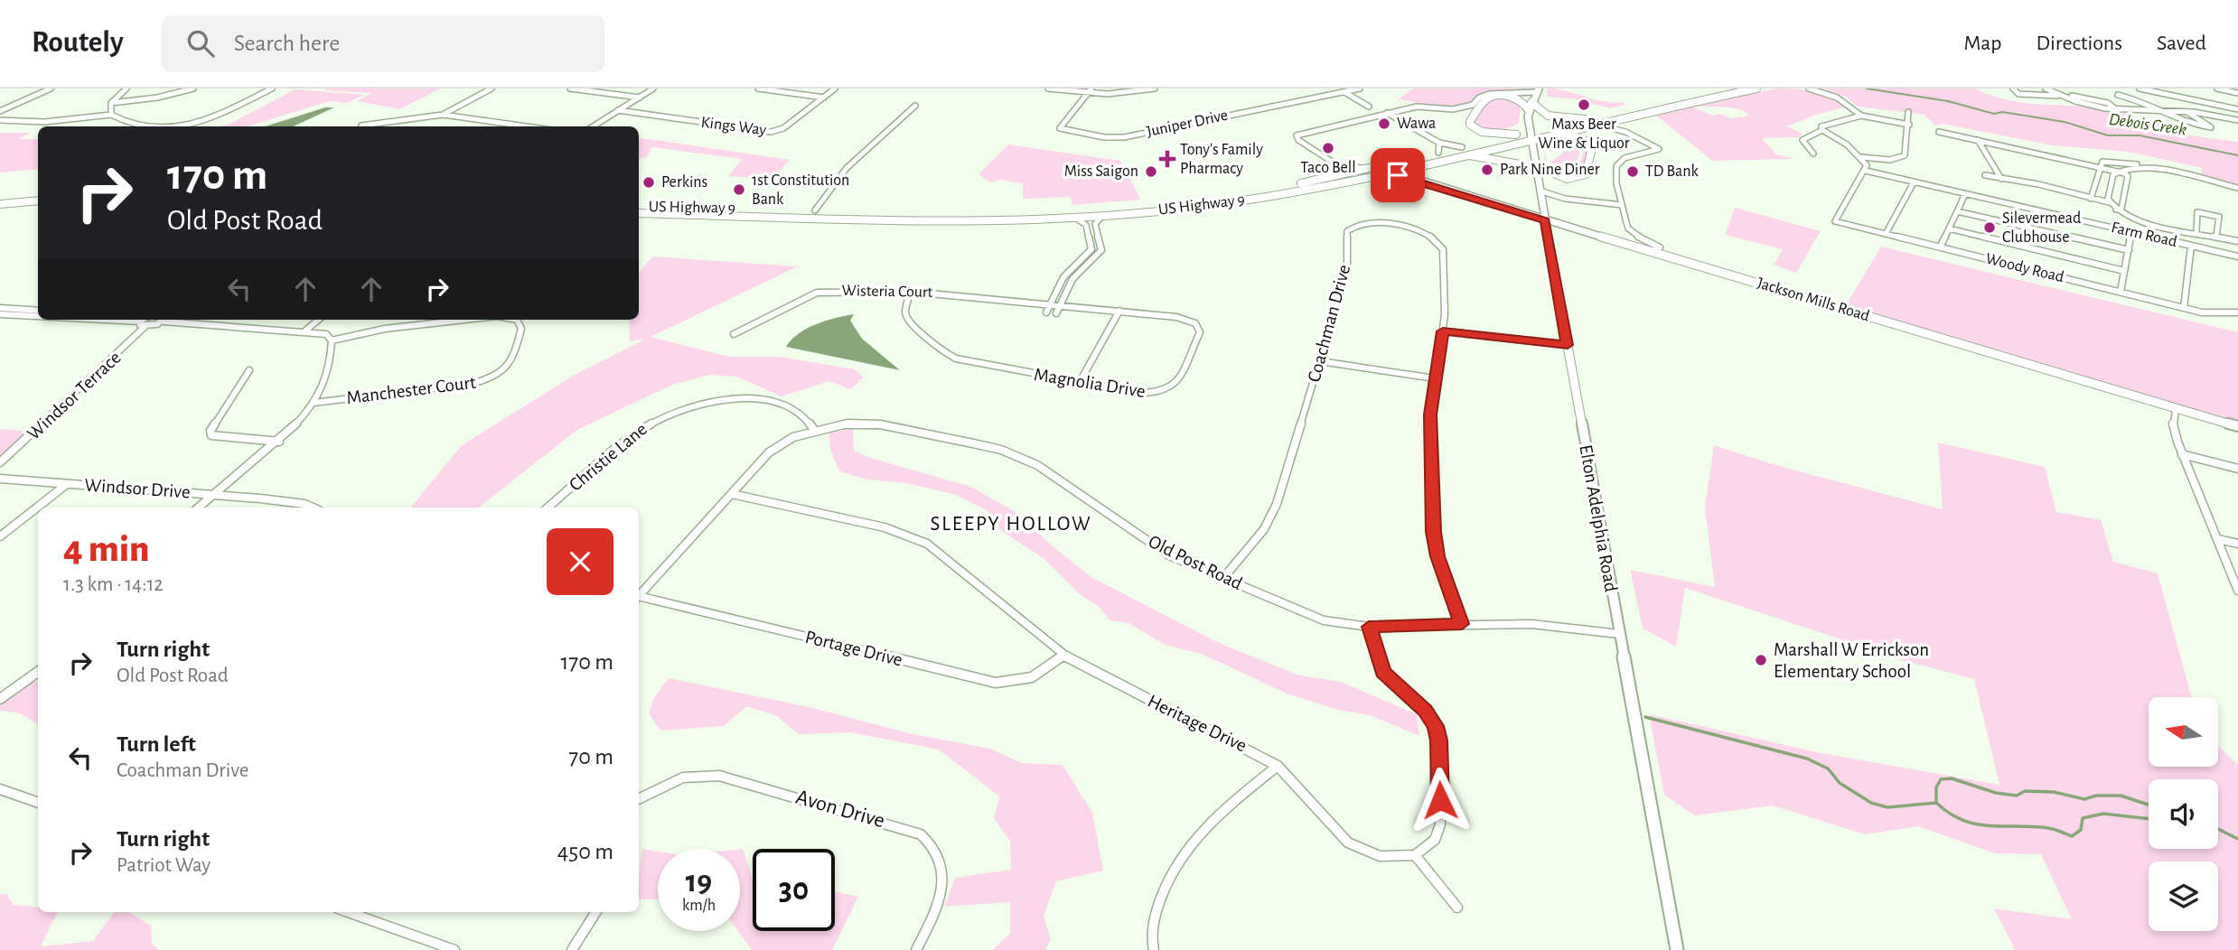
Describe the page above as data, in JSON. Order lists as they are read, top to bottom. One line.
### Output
{"streets":{"highway":["US Highway 9"],"main road":["Jackson Mills Road","Elton Adelphia Road"],"street":["Juniper Drive","Kings Way","Farm Road","Woody Road","Wisteria Court","Coachman Drive","Magnolia Drive","Manchester Court","Windsor Terrace","Christie Lane","Windsor Drive","Old Post Road","Portage Drive","Heritage Drive","Avon Drive"]},"crossings":[["US Highway 9","Jackson Mills Road"],["US Highway 9","Elton Adelphia Road"],["Farm Road","Woody Road"],["Wisteria Court","Magnolia Drive"],["Jackson Mills Road","Elton Adelphia Road"],["Coachman Drive","Old Post Road"],["Christie Lane","Old Post Road"],["Elton Adelphia Road","Old Post Road"],["Old Post Road","Heritage Drive"],["Portage Drive","Heritage Drive"]],"districts":["SLEEPY HOLLOW"],"water":["Debois Creek"],"places":{"other":["Maxs Beer Wine & Liquor","Wawa","Taco Bell","Park Nine Diner","Miss Saigon","TD Bank","Perkins","1st Constitution Bank","Silevermead Clubhouse","Marshall W Errickson Elementary School"],"health":["Tony's Family Pharmacy"]},"north":"left","page":{"header":"Routely","search":"Search here","nav":["Map","Directions","Saved"],"turn":["170 m","Old Post Road"],"heading":["4 min","1.3 km · 14:12"],"list":[{"name":"Turn right","note":"Old Post Road","value":"170 m"},{"name":"Turn left","note":"Coachman Drive","value":"70 m"},{"name":"Turn right","note":"Patriot Way","value":"450 m"}],"speed":"19 km/h","limit":"30"}}
